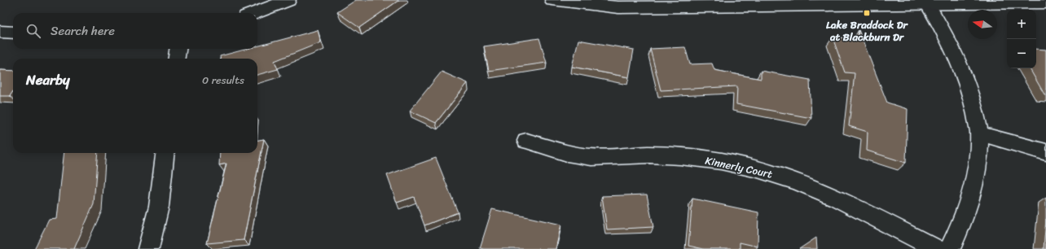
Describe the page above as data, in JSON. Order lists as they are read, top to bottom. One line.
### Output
{"streets":{"street":["Kinnerly Court"]},"places":{"transit":["Lake Braddock Dr at Blackburn Dr"]},"north":"left","page":{"map_buttons":["+","−"],"search":"Search here","heading":["Nearby","0 results"]}}
